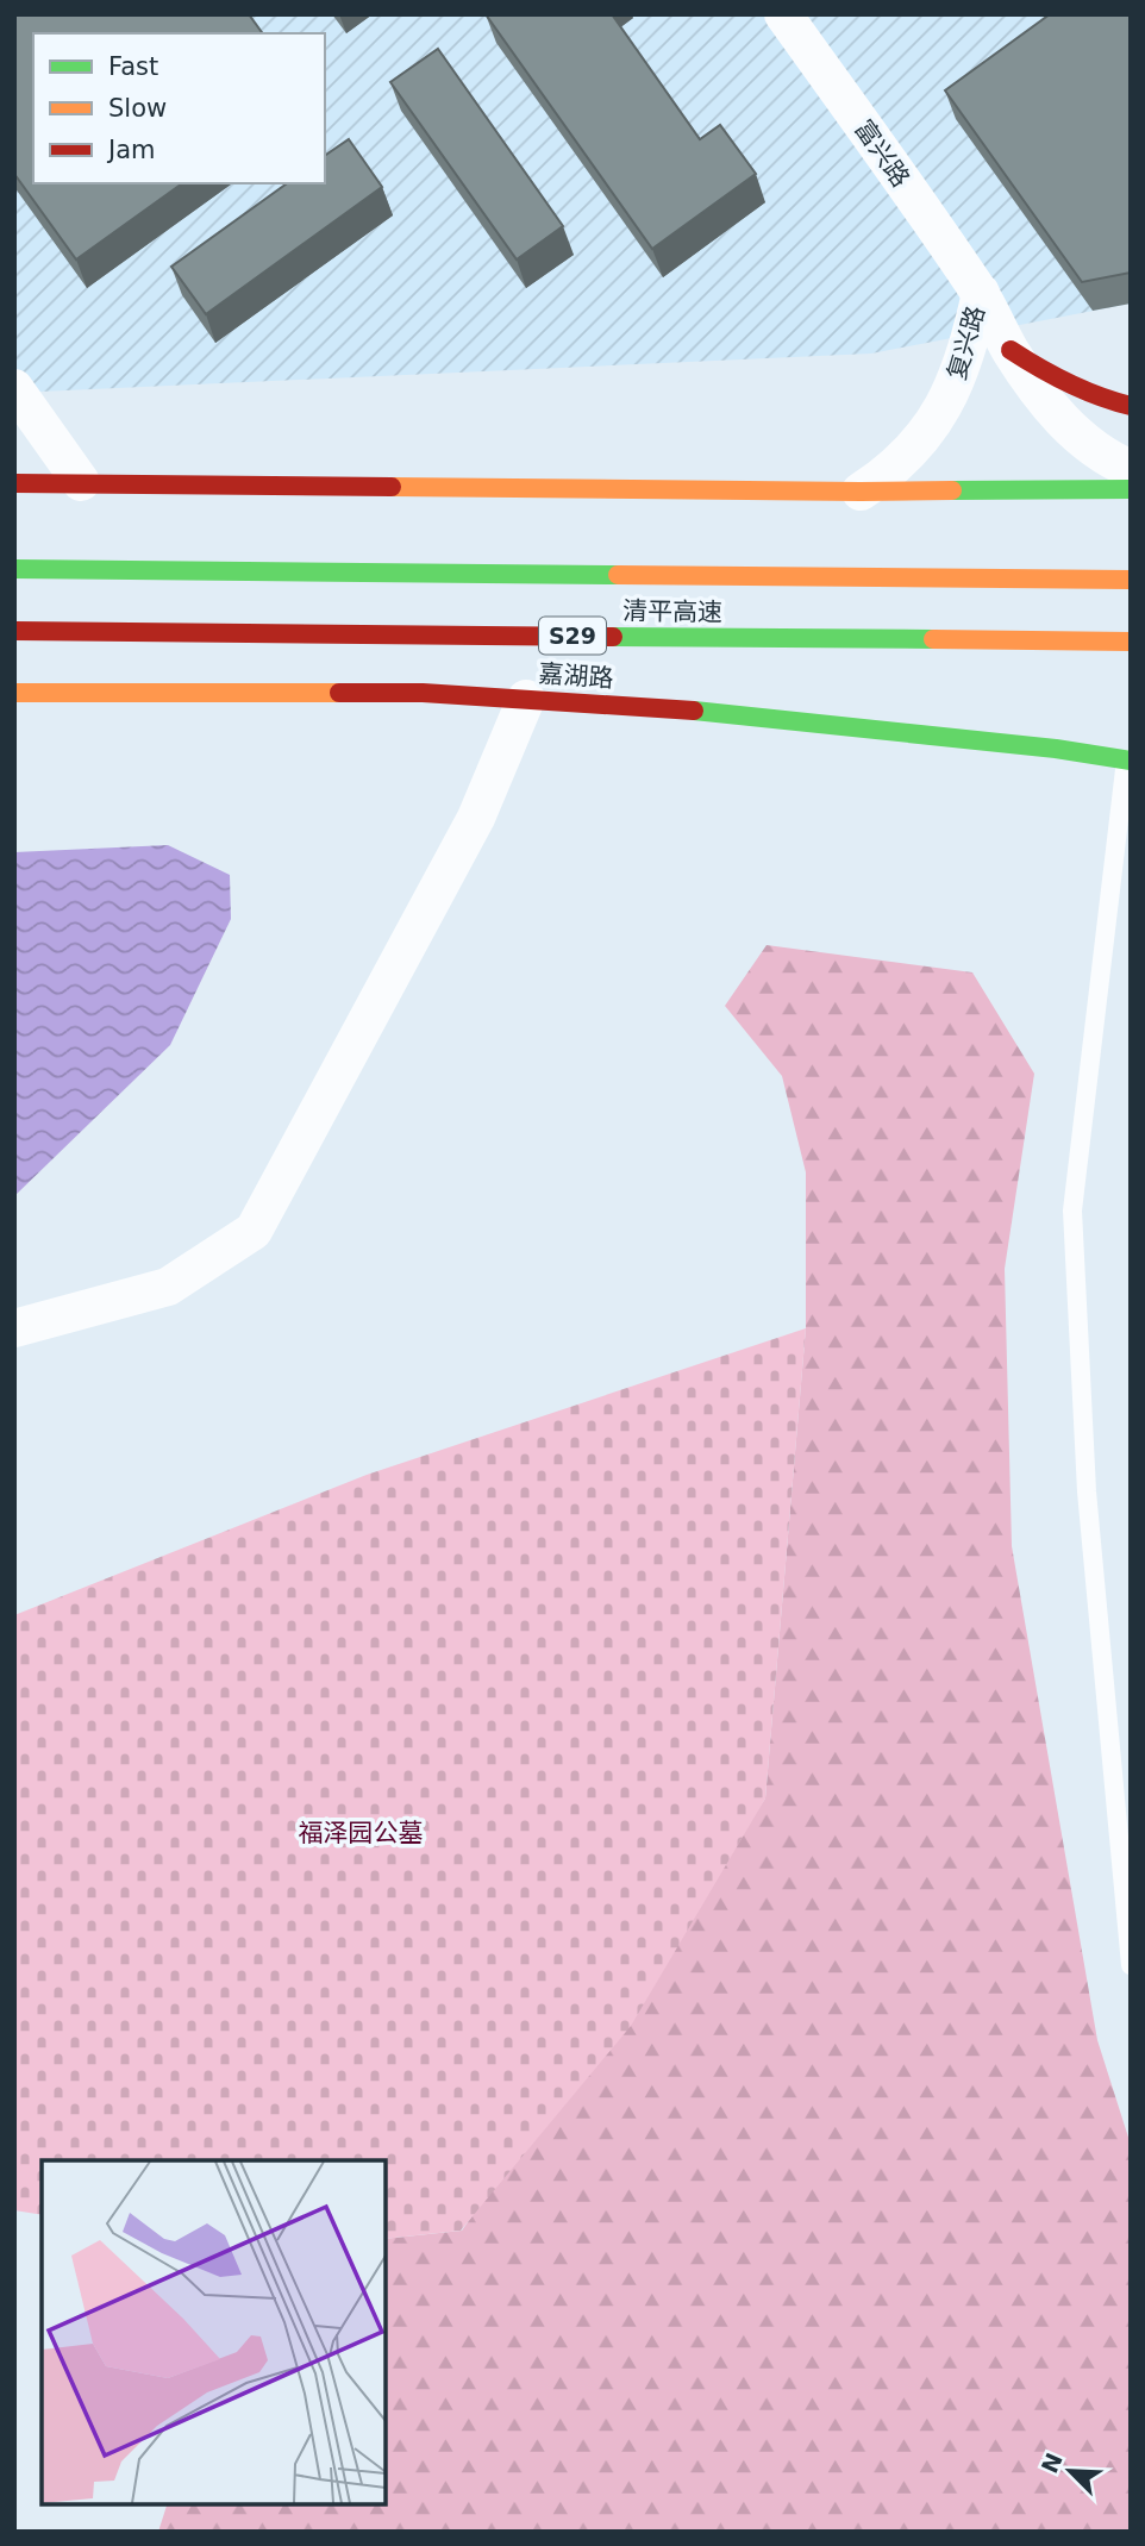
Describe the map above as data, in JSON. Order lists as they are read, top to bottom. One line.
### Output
{"streets":{"main road":["清平高速","S29","嘉湖路"],"street":["富兴路","复兴路"]},"crossings":[["富兴路","复兴路"]],"parks":["福泽园公墓"],"legend":["Fast","Slow","Jam"],"north":"top left"}
